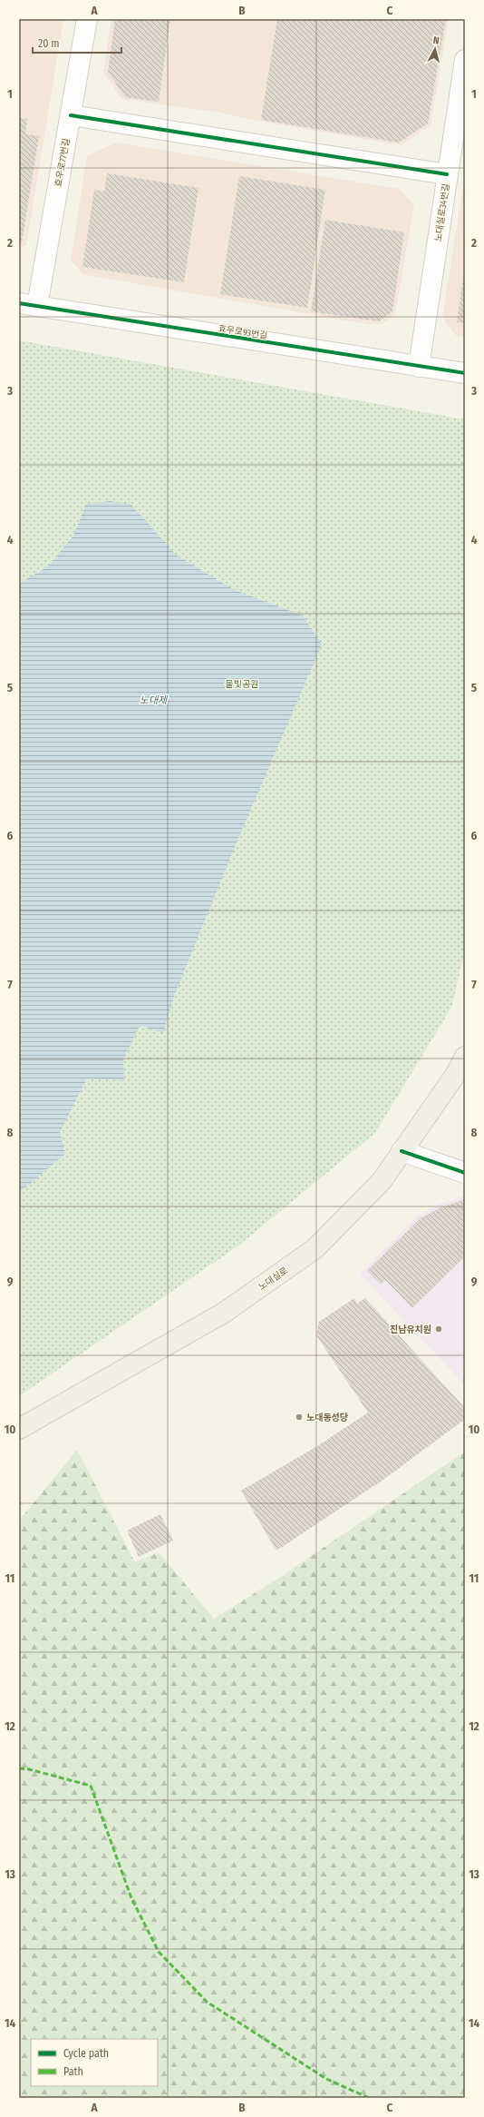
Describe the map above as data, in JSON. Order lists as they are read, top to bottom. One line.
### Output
{"streets":{"main road":["노대실로"],"street":["효우로77번길","노대실로34번길","효우로93번길"]},"crossings":[["효우로77번길","효우로93번길"],["노대실로34번길","효우로93번길"]],"water":["노대제"],"parks":["물빛공원"],"places":["진남유치원","노대동성당"],"legend":["Cycle path","Path"],"scale_bar":"20 m","north":"top","grid":{"columns":["A","B","C"],"rows":["1","2","3","4","5","6","7","8","9","10","11","12","13","14"]}}
